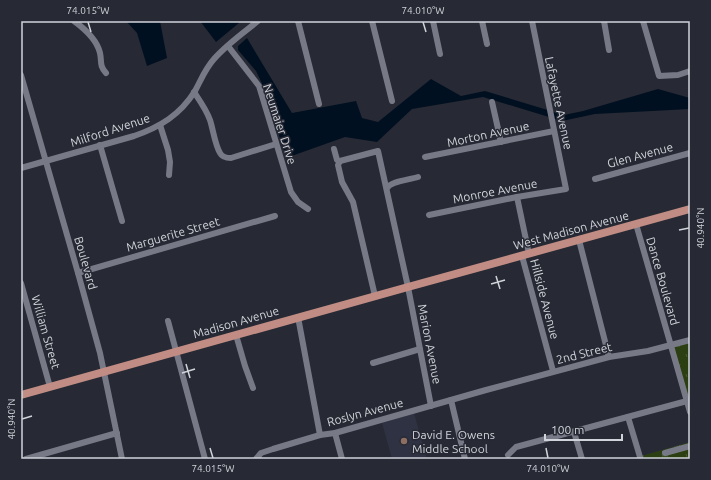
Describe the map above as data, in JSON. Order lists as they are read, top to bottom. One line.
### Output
{"streets":{"main road":["West Madison Avenue","Madison Avenue"],"street":["Lafayette Avenue","Neumaier Drive","Milford Avenue","Morton Avenue","Glen Avenue","Monroe Avenue","Marguerite Street","Boulevard","Dance Boulevard","Hillside Avenue","William Street","Marion Avenue","2nd Street","Roslyn Avenue"]},"crossings":[["Lafayette Avenue","Morton Avenue"],["Lafayette Avenue","Monroe Avenue"],["Neumaier Drive","Milford Avenue"],["Milford Avenue","Boulevard"],["Monroe Avenue","Hillside Avenue"],["West Madison Avenue","Dance Boulevard"],["West Madison Avenue","Hillside Avenue"],["West Madison Avenue","Madison Avenue"],["Marguerite Street","Boulevard"],["Boulevard","Madison Avenue"],["Dance Boulevard","2nd Street"],["Hillside Avenue","2nd Street"],["Madison Avenue","William Street"],["Madison Avenue","Marion Avenue"],["Marion Avenue","Roslyn Avenue"],["2nd Street","Roslyn Avenue"]],"places":["David E. Owens Middle School"],"scale_bar":"100 m","coordinates":["74.015°W","74.010°W","40.940°N"]}
